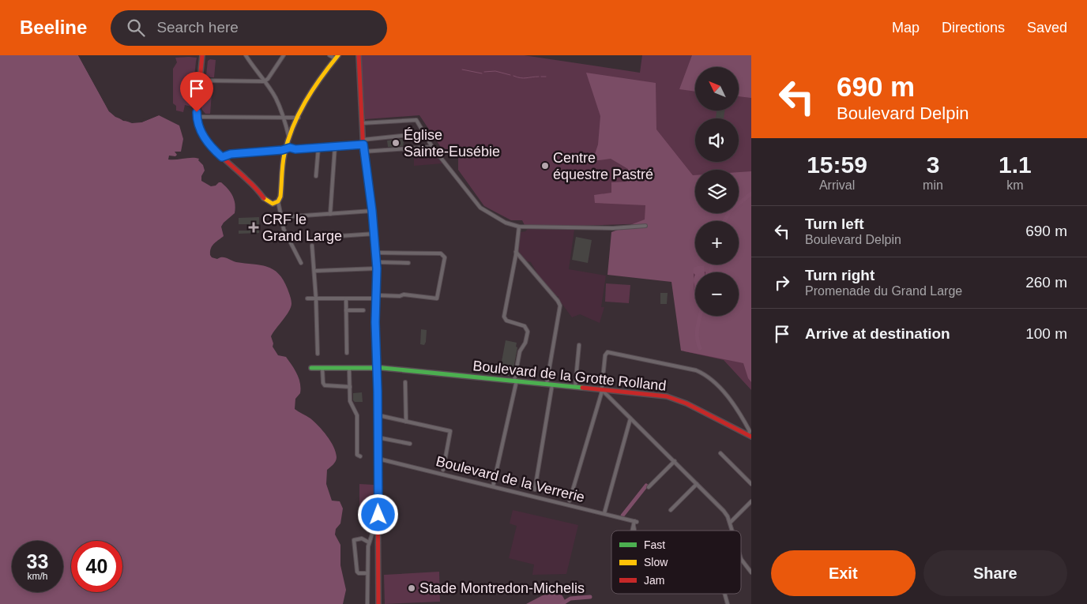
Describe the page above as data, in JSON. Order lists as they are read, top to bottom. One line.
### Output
{"streets":{"street":["Boulevard de la Grotte Rolland","Boulevard de la Verrerie"]},"places":{"other":["Église Sainte-Eusébie","Centre équestre Pastré","Stade Montredon-Michelis"],"health":["CRF le Grand Large"]},"legend":["Fast","Slow","Jam"],"north":"top left","page":{"header":"Beeline","search":"Search here","nav":["Map","Directions","Saved"],"turn":["690 m","Boulevard Delpin"],"map_buttons":["+","−"],"eta":["15:59","Arrival","3","min","1.1","km"],"list":[{"name":"Turn left","note":"Boulevard Delpin","value":"690 m"},{"name":"Turn right","note":"Promenade du Grand Large","value":"260 m"},{"name":"Arrive at destination","value":"100 m"}],"speed":"33 km/h","limit":"40","buttons":["Exit","Share"]}}
